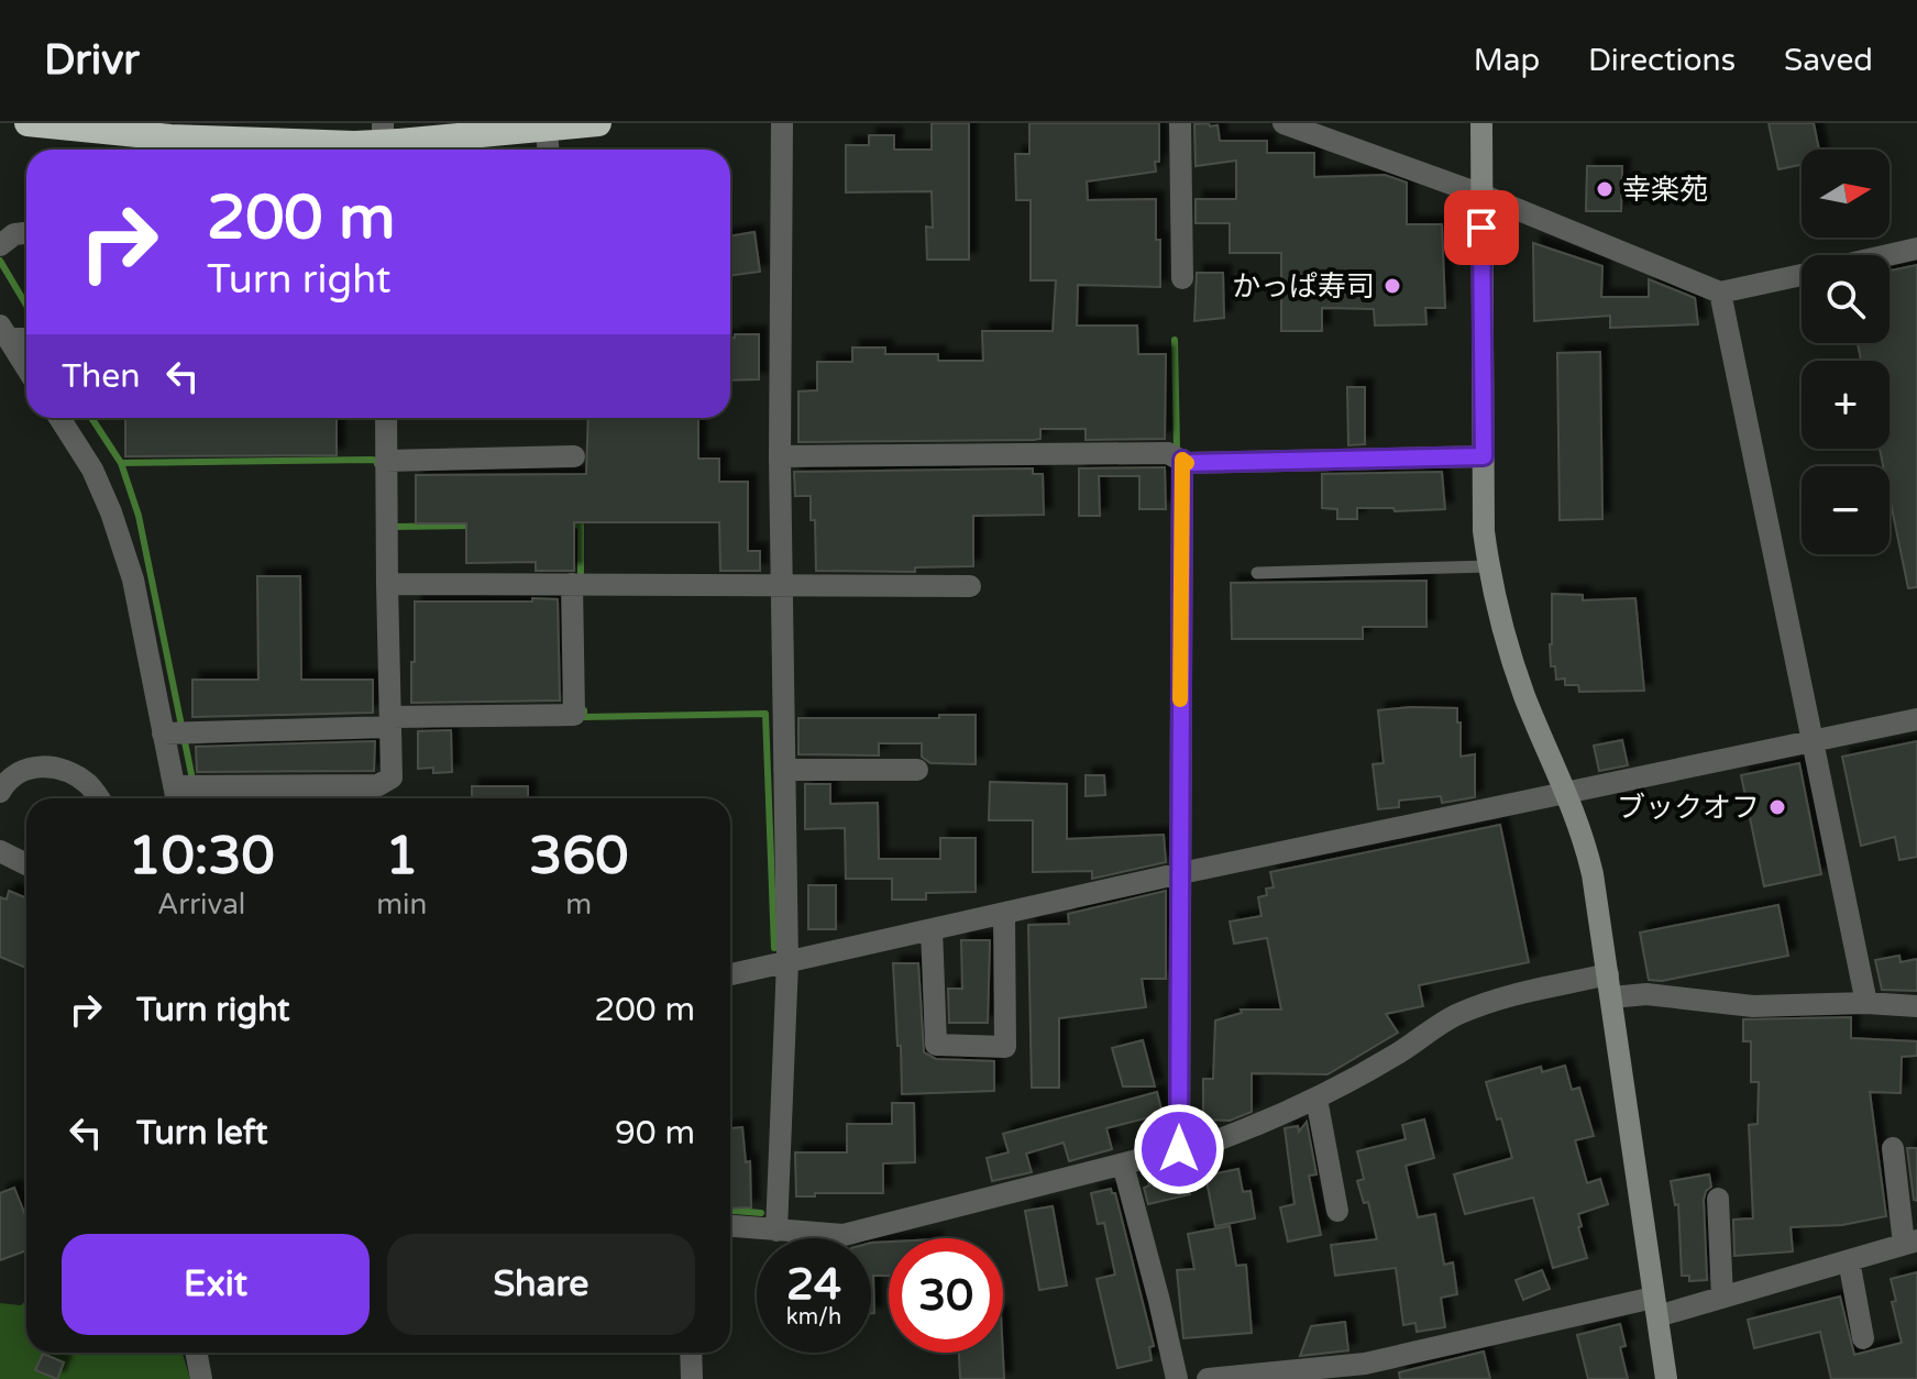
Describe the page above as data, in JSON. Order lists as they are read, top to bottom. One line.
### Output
{"places":["幸楽苑","かっぱ寿司","ブックオフ"],"north":"right","page":{"header":"Drivr","nav":["Map","Directions","Saved"],"map_buttons":["+","−"],"turn":["200 m","Turn right"],"then":"Then","eta":["10:30","Arrival","1","min","360","m"],"list":[{"name":"Turn right","value":"200 m"},{"name":"Turn left","value":"90 m"}],"buttons":["Exit","Share"],"speed":"24 km/h","limit":"30"}}
